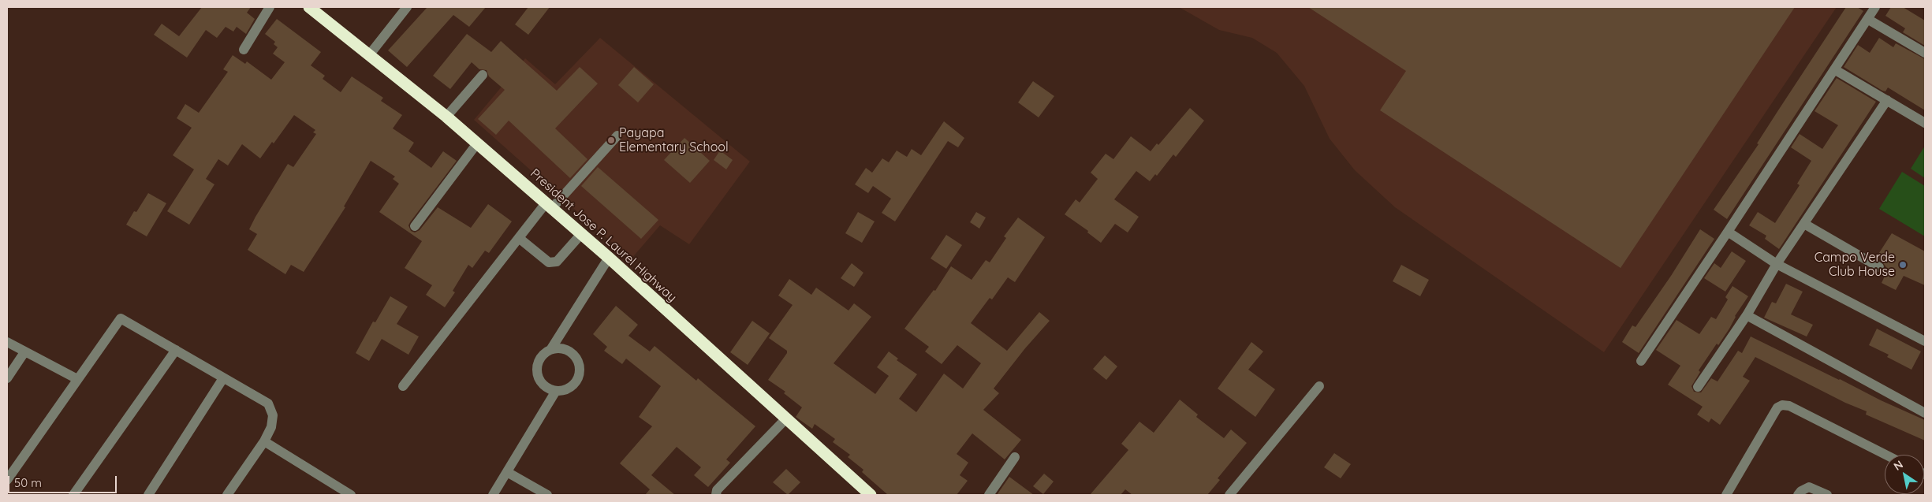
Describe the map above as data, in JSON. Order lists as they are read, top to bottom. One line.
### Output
{"streets":{"highway":["President Jose P. Laurel Highway"]},"places":["Payapa Elementary School","Campo Verde Club House"],"scale_bar":"50 m","north":"top left"}
